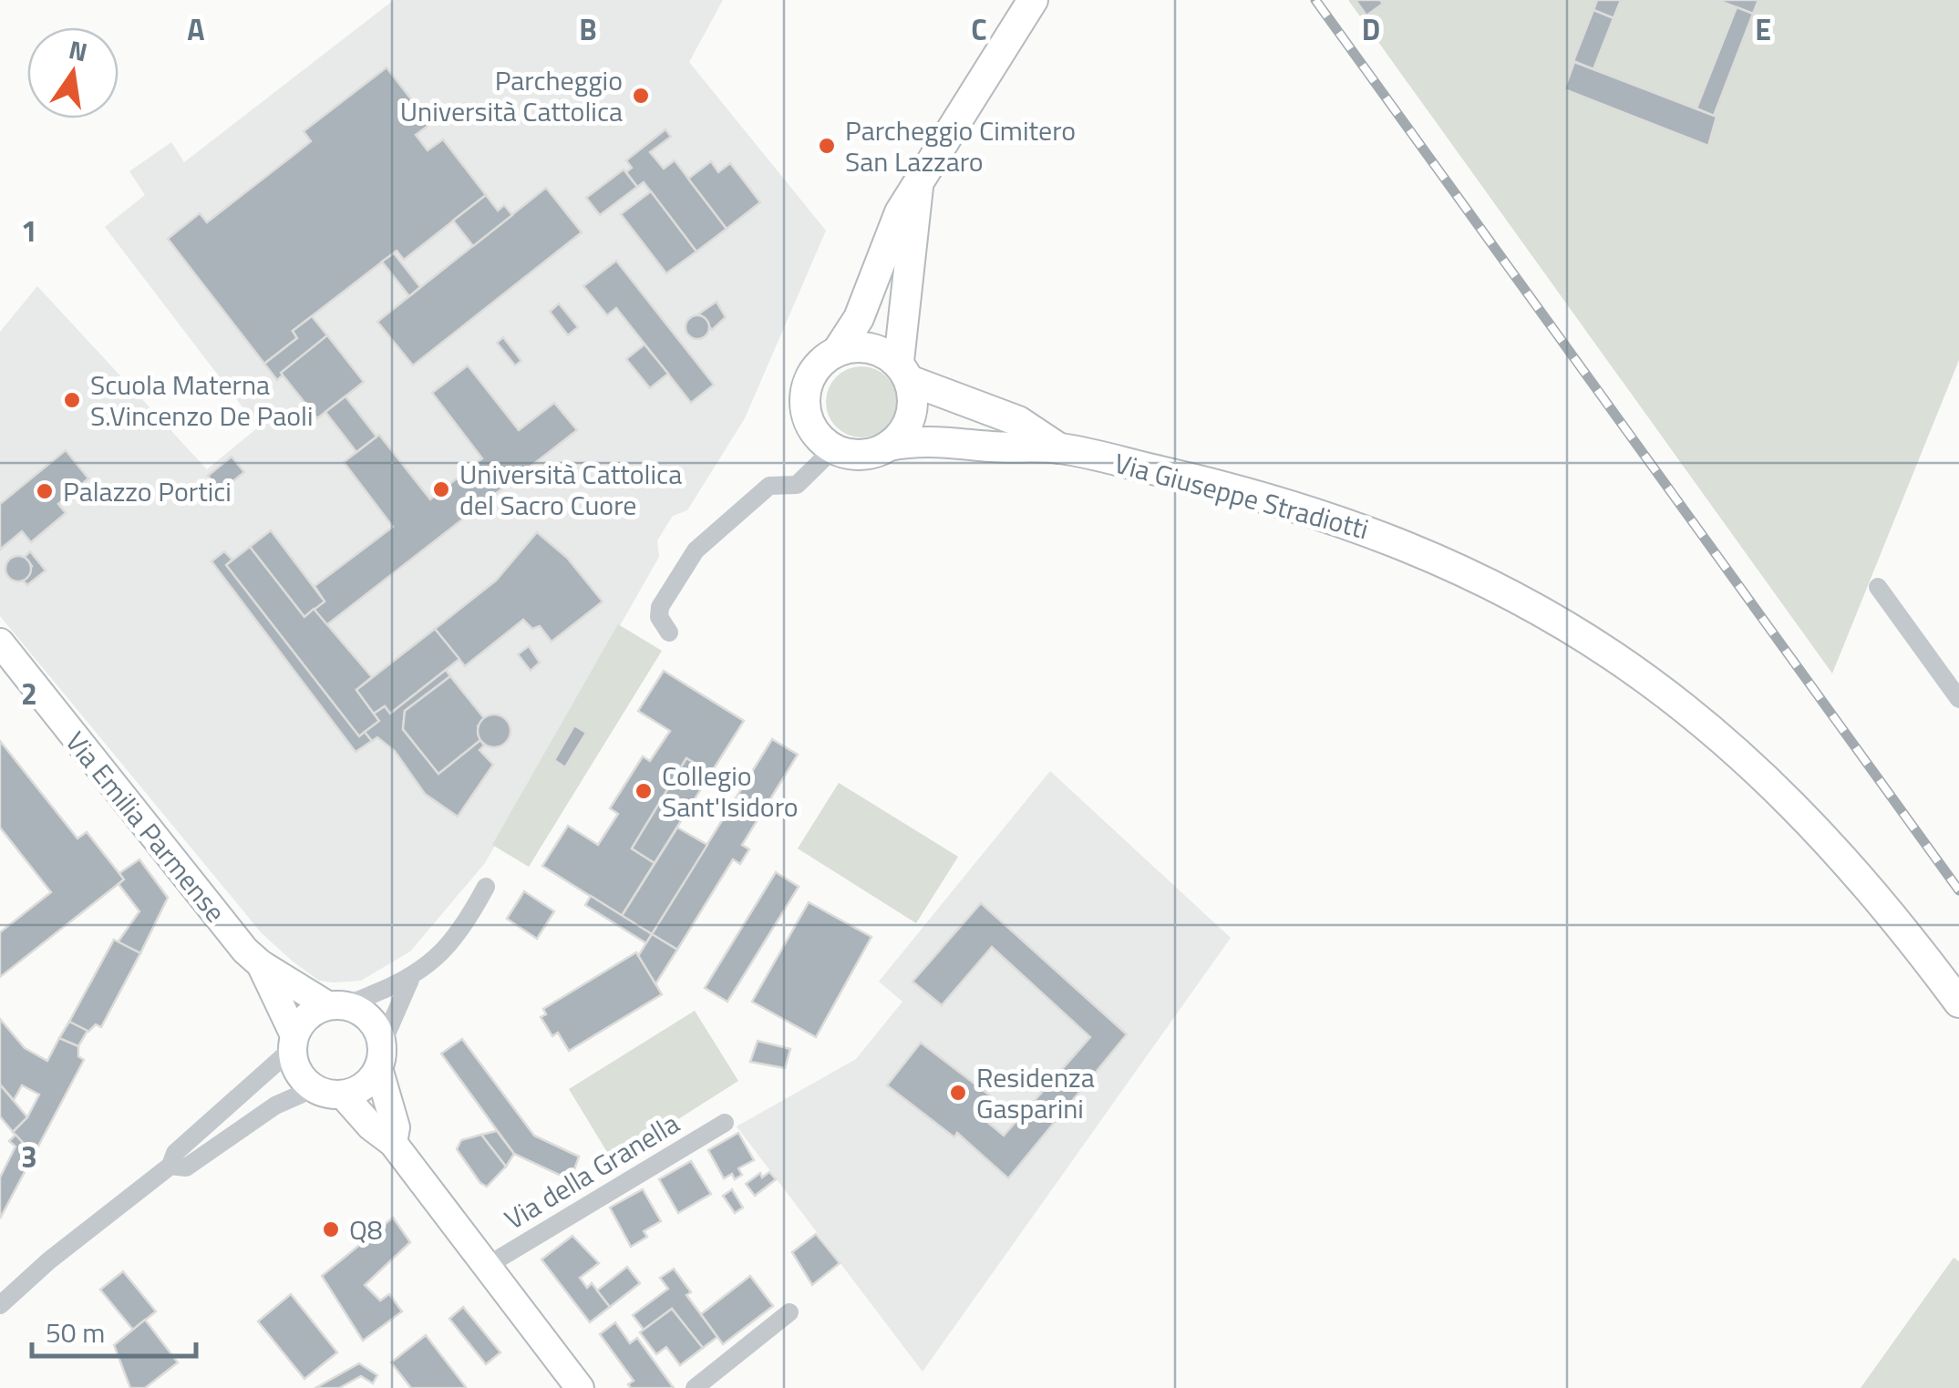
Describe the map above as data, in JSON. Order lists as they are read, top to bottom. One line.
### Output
{"streets":{"main road":["Via Giuseppe Stradiotti","Via Emilia Parmense"],"street":["Via della Granella"]},"crossings":[["Via Emilia Parmense","Via della Granella"]],"places":["Parcheggio Università Cattolica","Parcheggio Cimitero San Lazzaro","Scuola Materna S.Vincenzo De Paoli","Università Cattolica del Sacro Cuore","Palazzo Portici","Collegio Sant'Isidoro","Residenza Gasparini","Q8"],"scale_bar":"50 m","north":"top","grid":{"columns":["A","B","C","D","E"],"rows":["1","2","3"]}}
